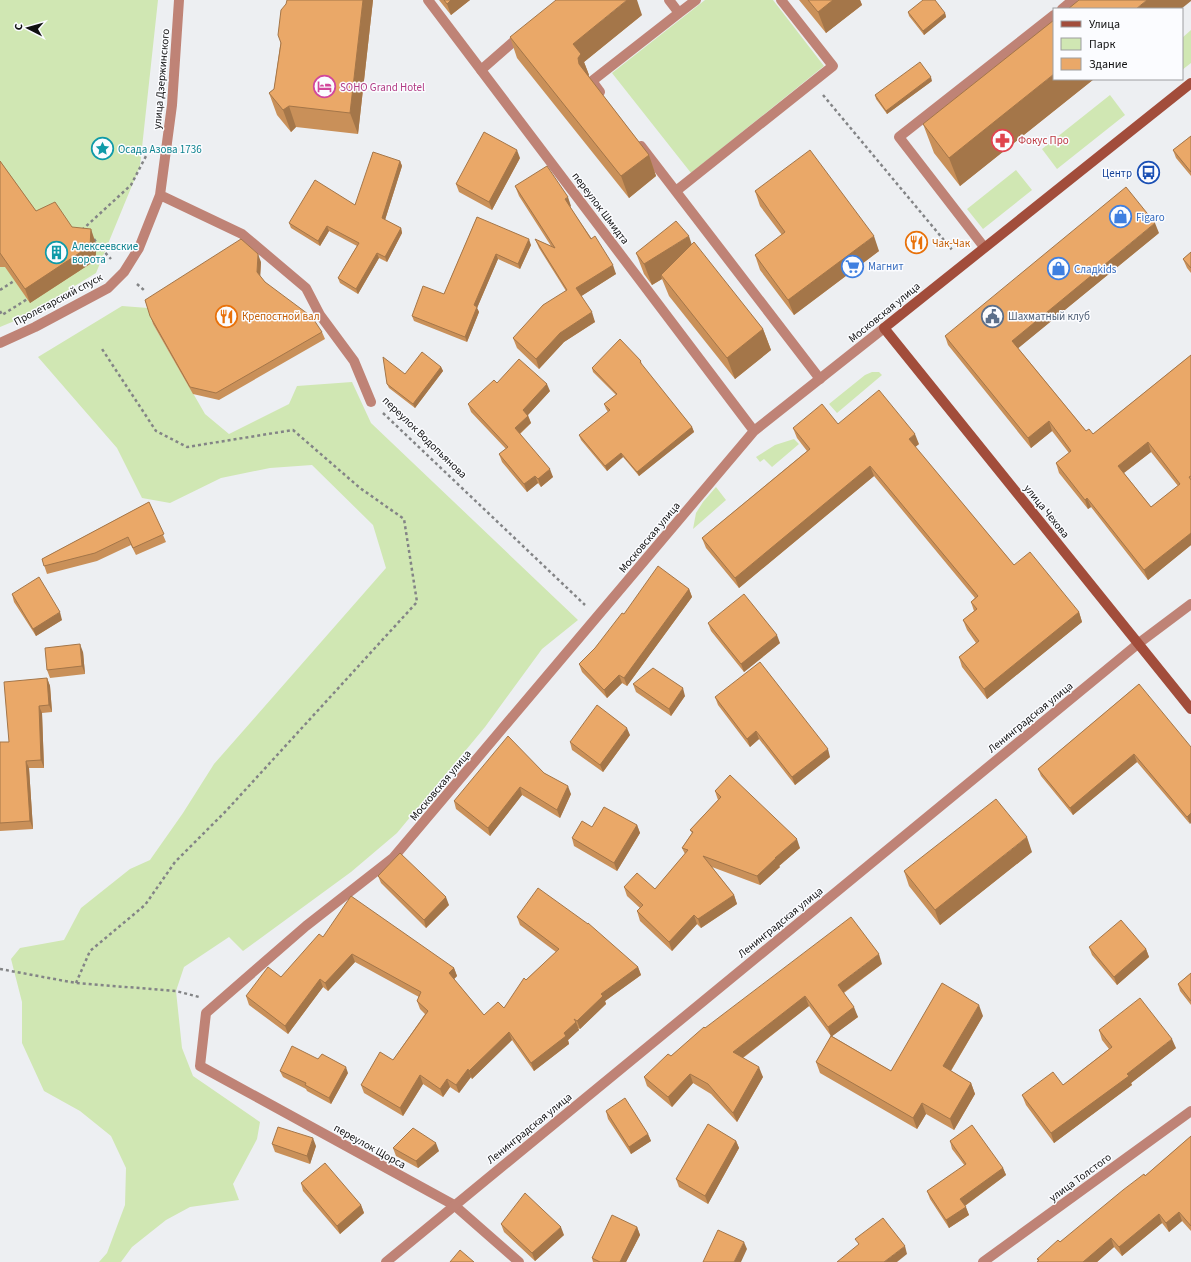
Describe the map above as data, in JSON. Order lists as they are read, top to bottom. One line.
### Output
{"streets":{"main road":["Московская улица","улица Чехова"],"street":["улица Дзержинского","переулок Шмидта","Пролетарский спуск","переулок Водопьянова","Ленинградская улица","переулок Щорса","улица Толстого"]},"crossings":[["улица Дзержинского","Пролетарский спуск"],["улица Дзержинского","переулок Водопьянова"],["переулок Шмидта","Московская улица"],["Московская улица","переулок Водопьянова"],["Московская улица","улица Чехова"],["Московская улица","переулок Щорса"],["улица Чехова","Ленинградская улица"],["Ленинградская улица","переулок Щорса"]],"places":{"hotel":["SOHO Grand Hotel"],"pharmacy":["Фокус Про"],"place":["Осада Азова 1736"],"bus stop":["Центр"],"shop":["Figaro","Сладkids"],"restaurant":["Чак-Чак","Крепостной вал"],"building":["Алексеевские ворота"],"supermarket":["Магнит"],"public building":["Шахматный клуб"]},"legend":["Улица","Парк","Здание"],"north":"left"}
